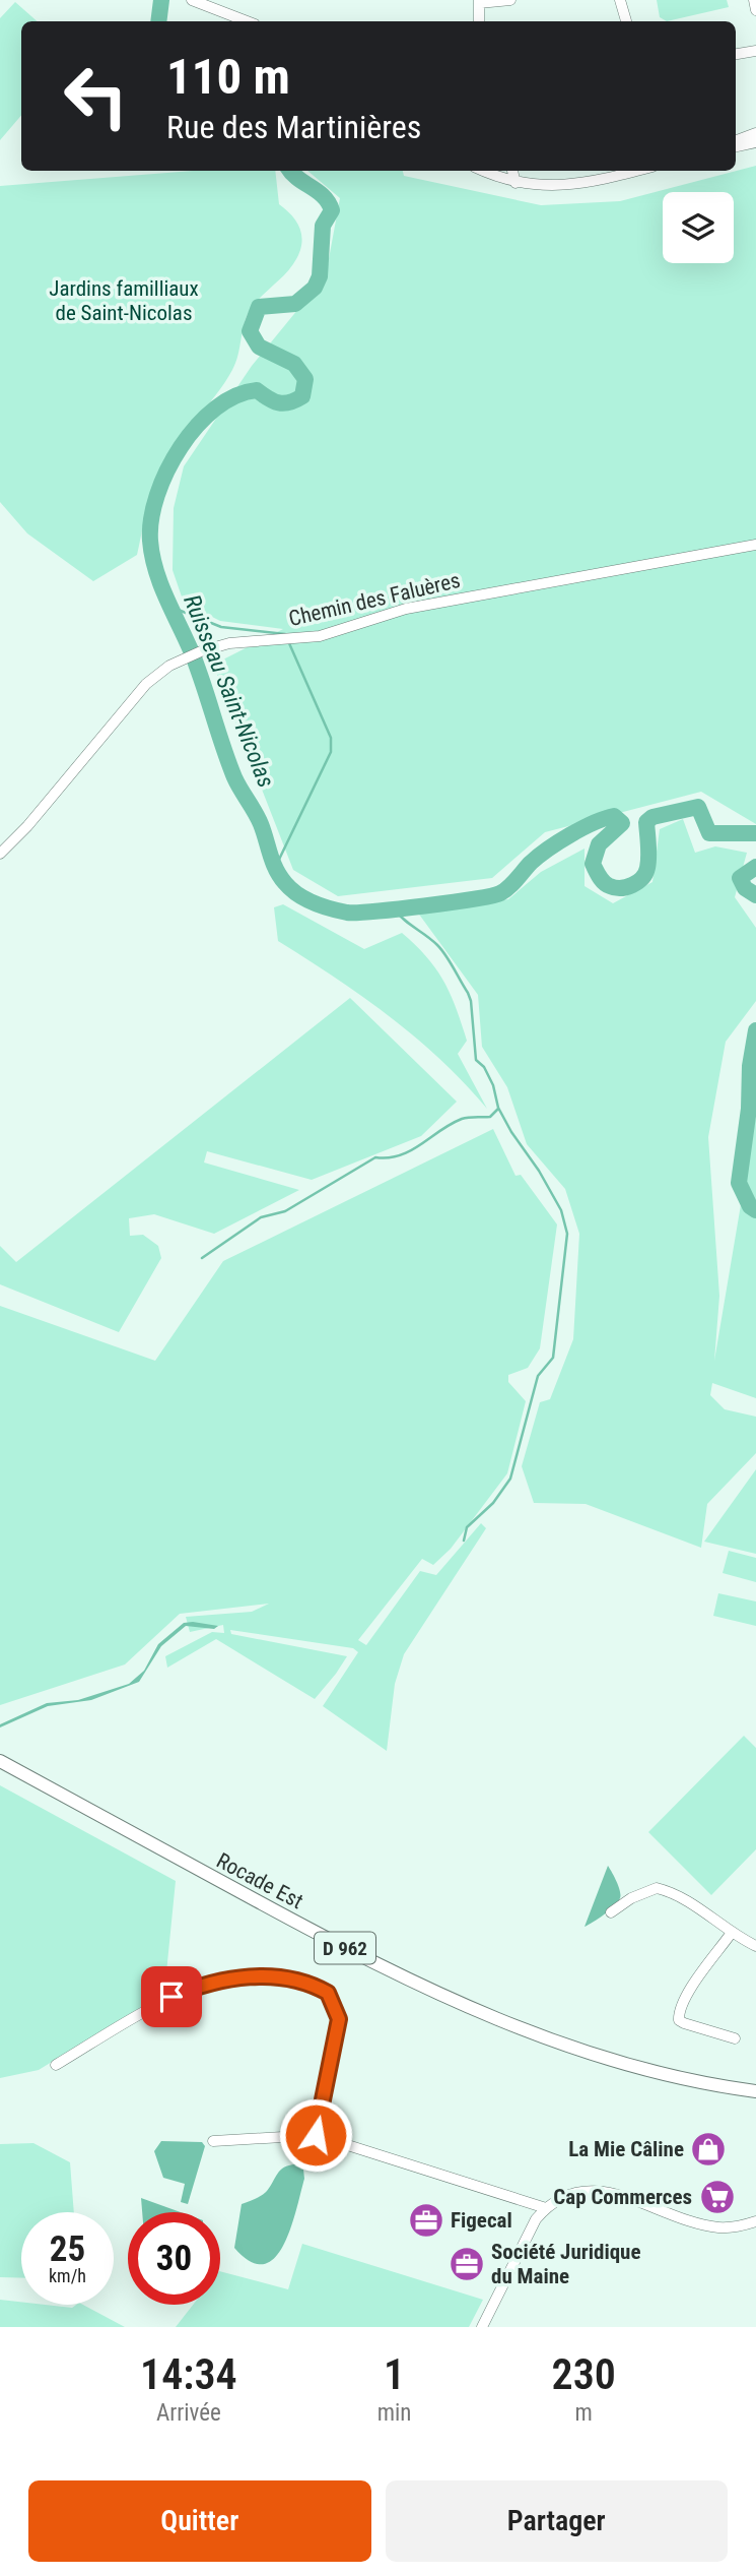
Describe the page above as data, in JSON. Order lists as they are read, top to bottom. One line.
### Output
{"streets":{"main road":["Rocade Est","D 962"],"street":["Chemin des Faluères"]},"crossings":[["Rocade Est","D 962"]],"water":["Ruisseau Saint-Nicolas"],"parks":["Jardins familliaux de Saint-Nicolas"],"places":{"shop":["La Mie Câline"],"supermarket":["Cap Commerces"],"office":["Figecal","Société Juridique du Maine"]},"page":{"turn":["110 m","Rue des Martinières"],"speed":"25 km/h","limit":"30","eta":["14:34","Arrivée","1","min","230","m"],"buttons":["Quitter","Partager"]}}
